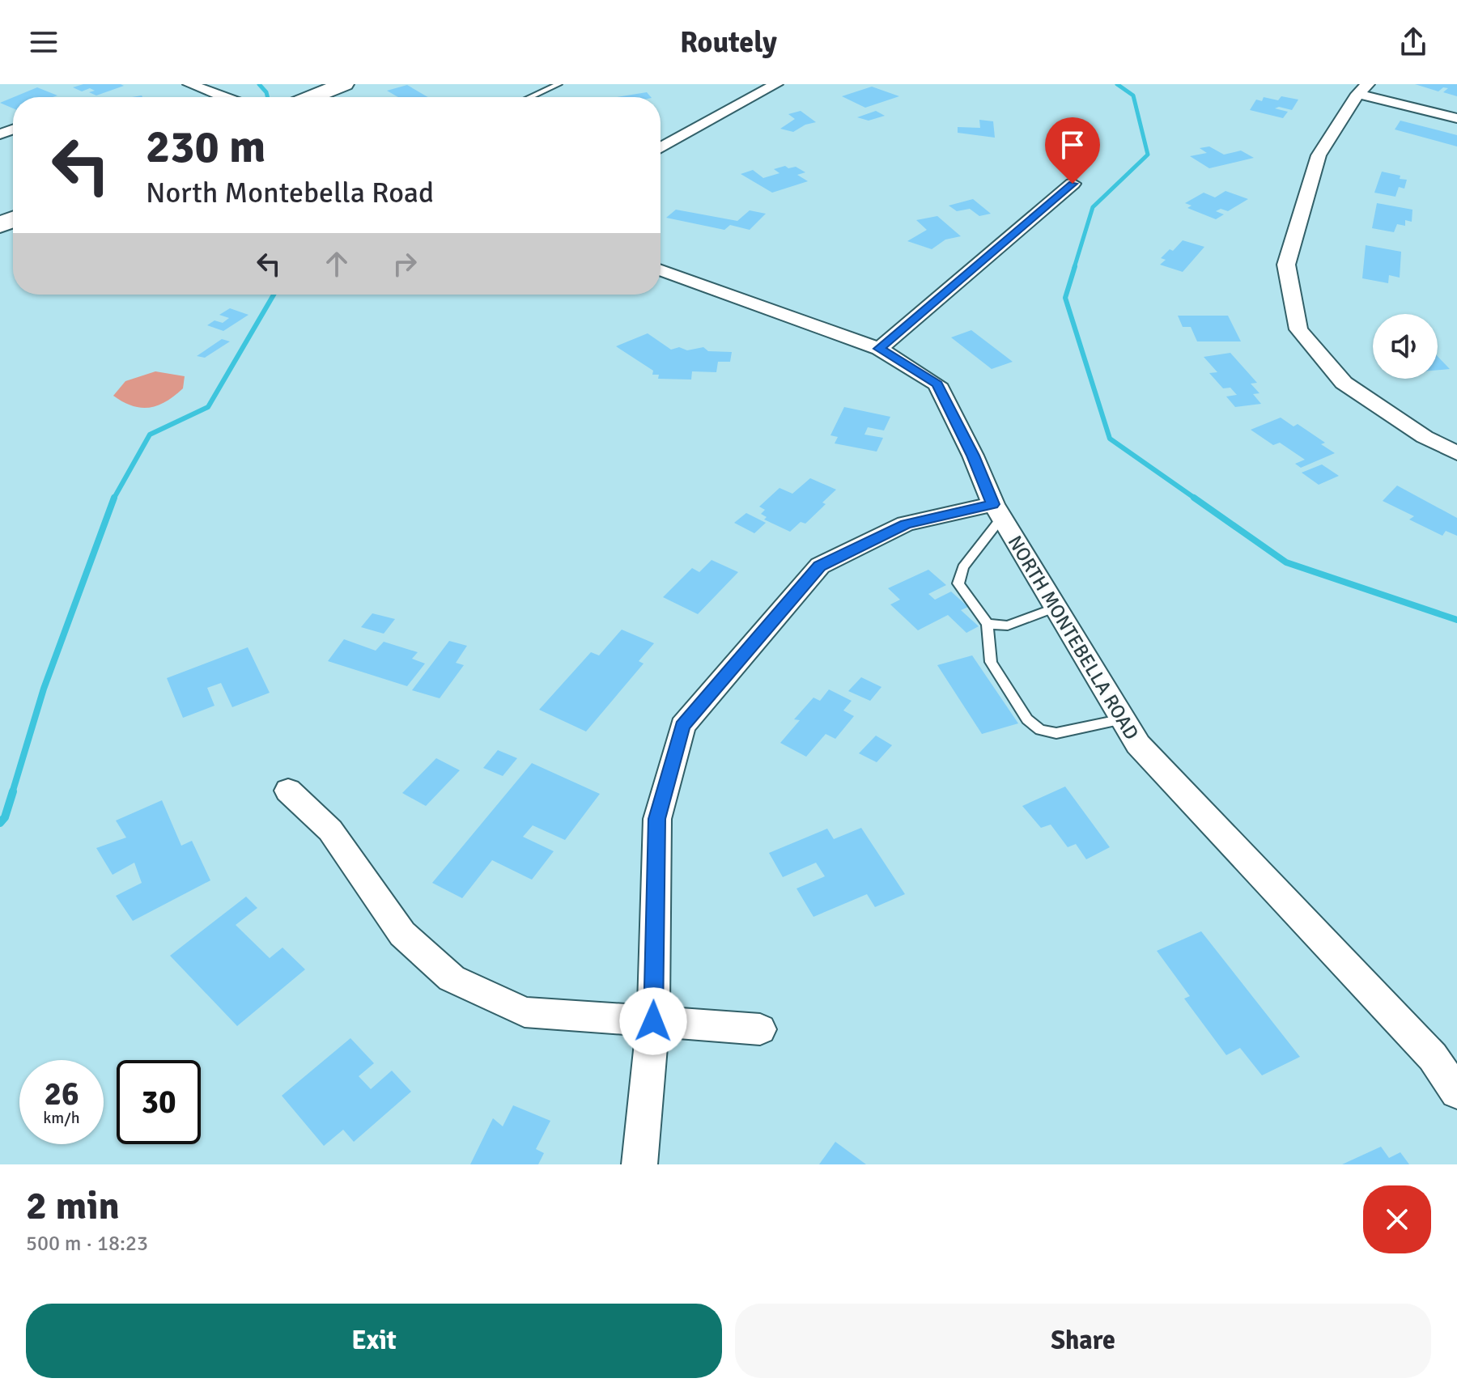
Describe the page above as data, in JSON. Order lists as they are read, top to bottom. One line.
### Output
{"streets":{"street":["NORTH MONTEBELLA ROAD"]},"page":{"header":"Routely","turn":["230 m","North Montebella Road"],"speed":"26 km/h","limit":"30","heading":["2 min","500 m · 18:23"],"buttons":["Exit","Share"]}}
